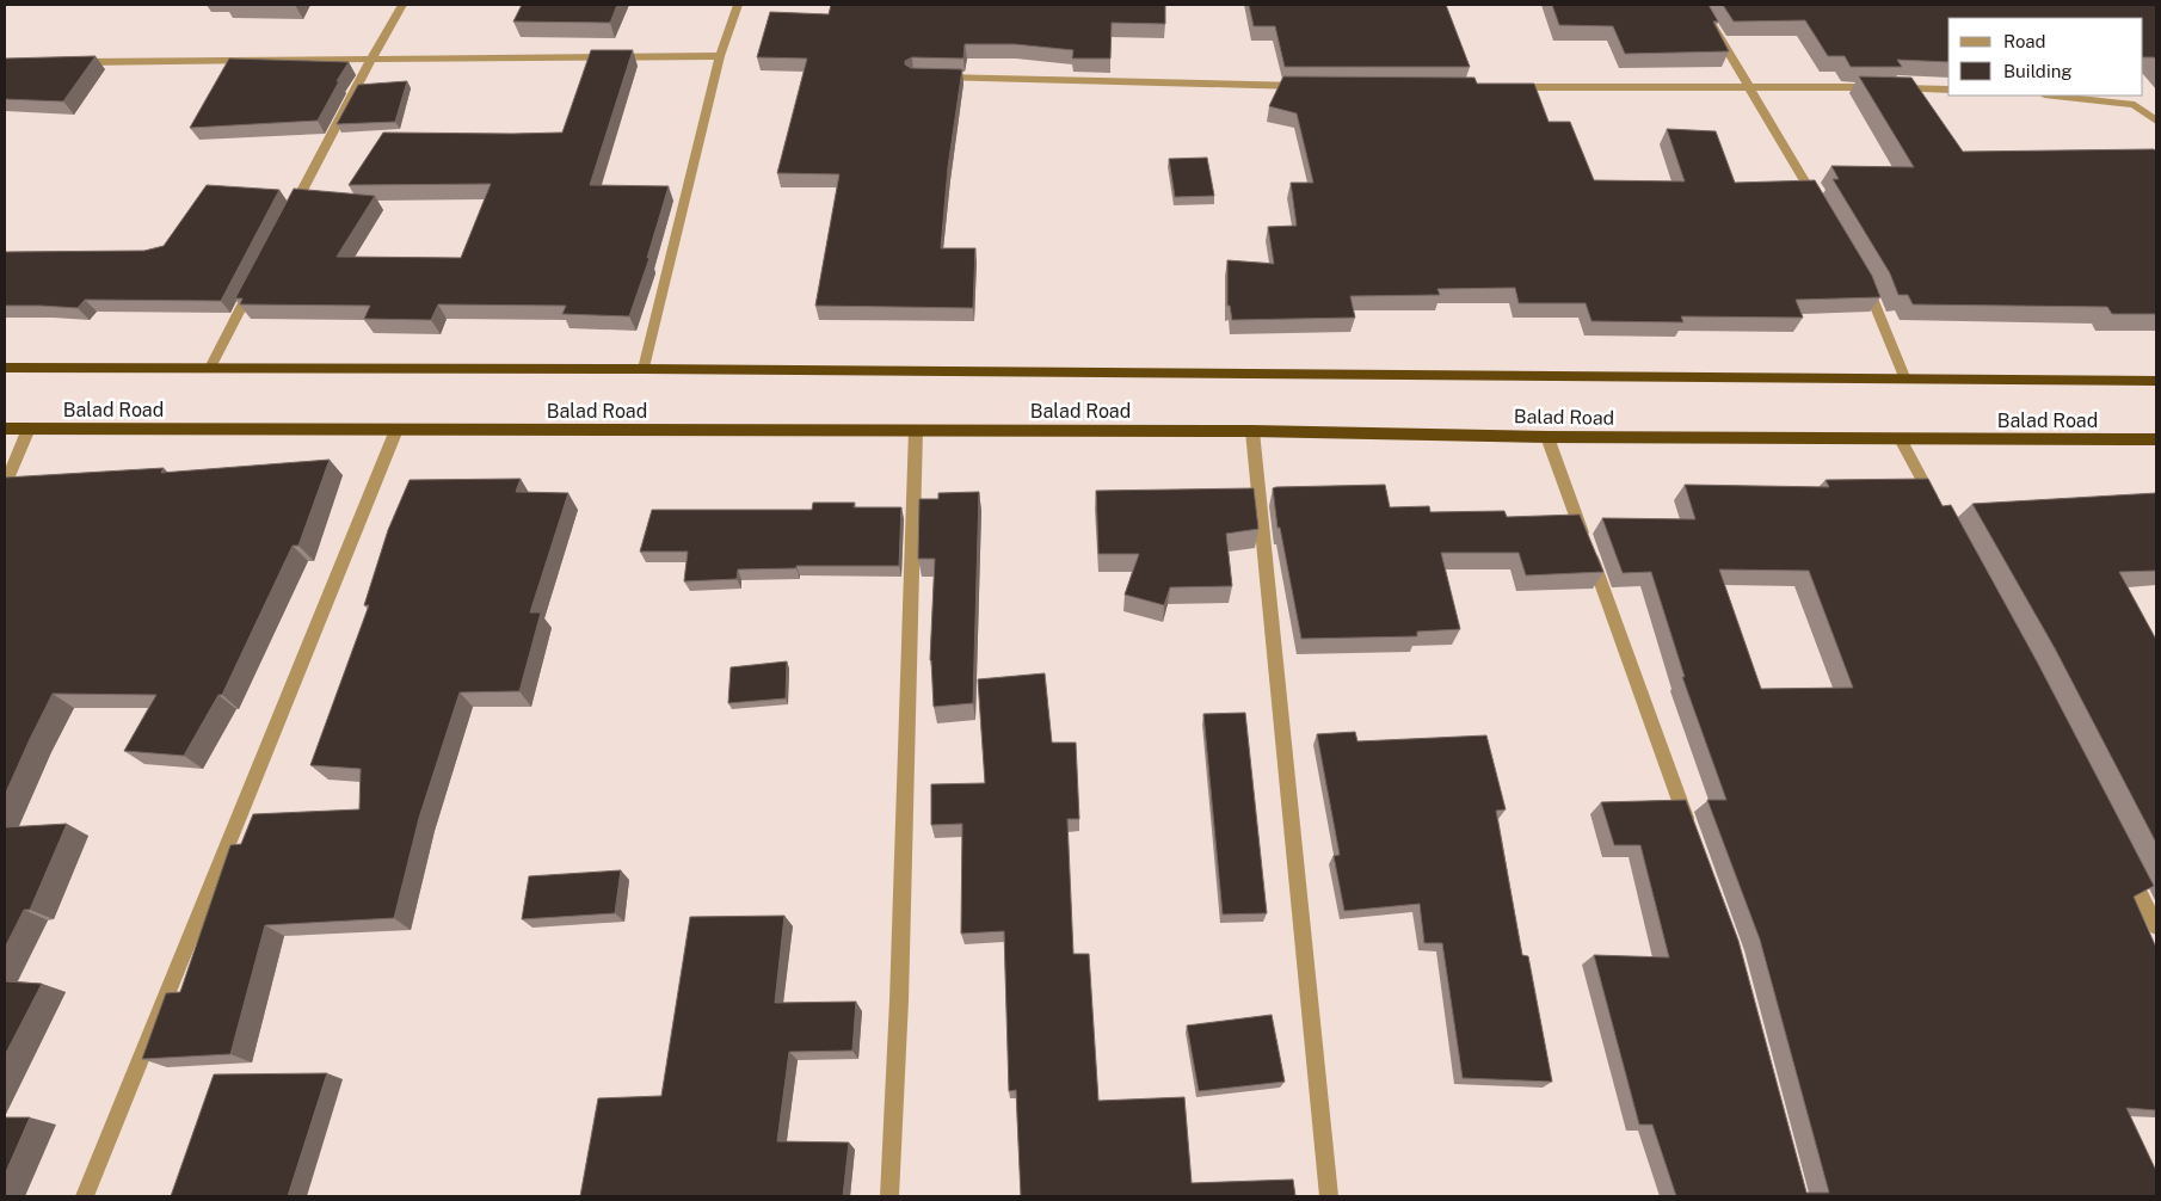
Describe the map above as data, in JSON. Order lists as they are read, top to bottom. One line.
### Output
{"streets":{"highway":["Balad Road"]},"legend":["Road","Building"]}
